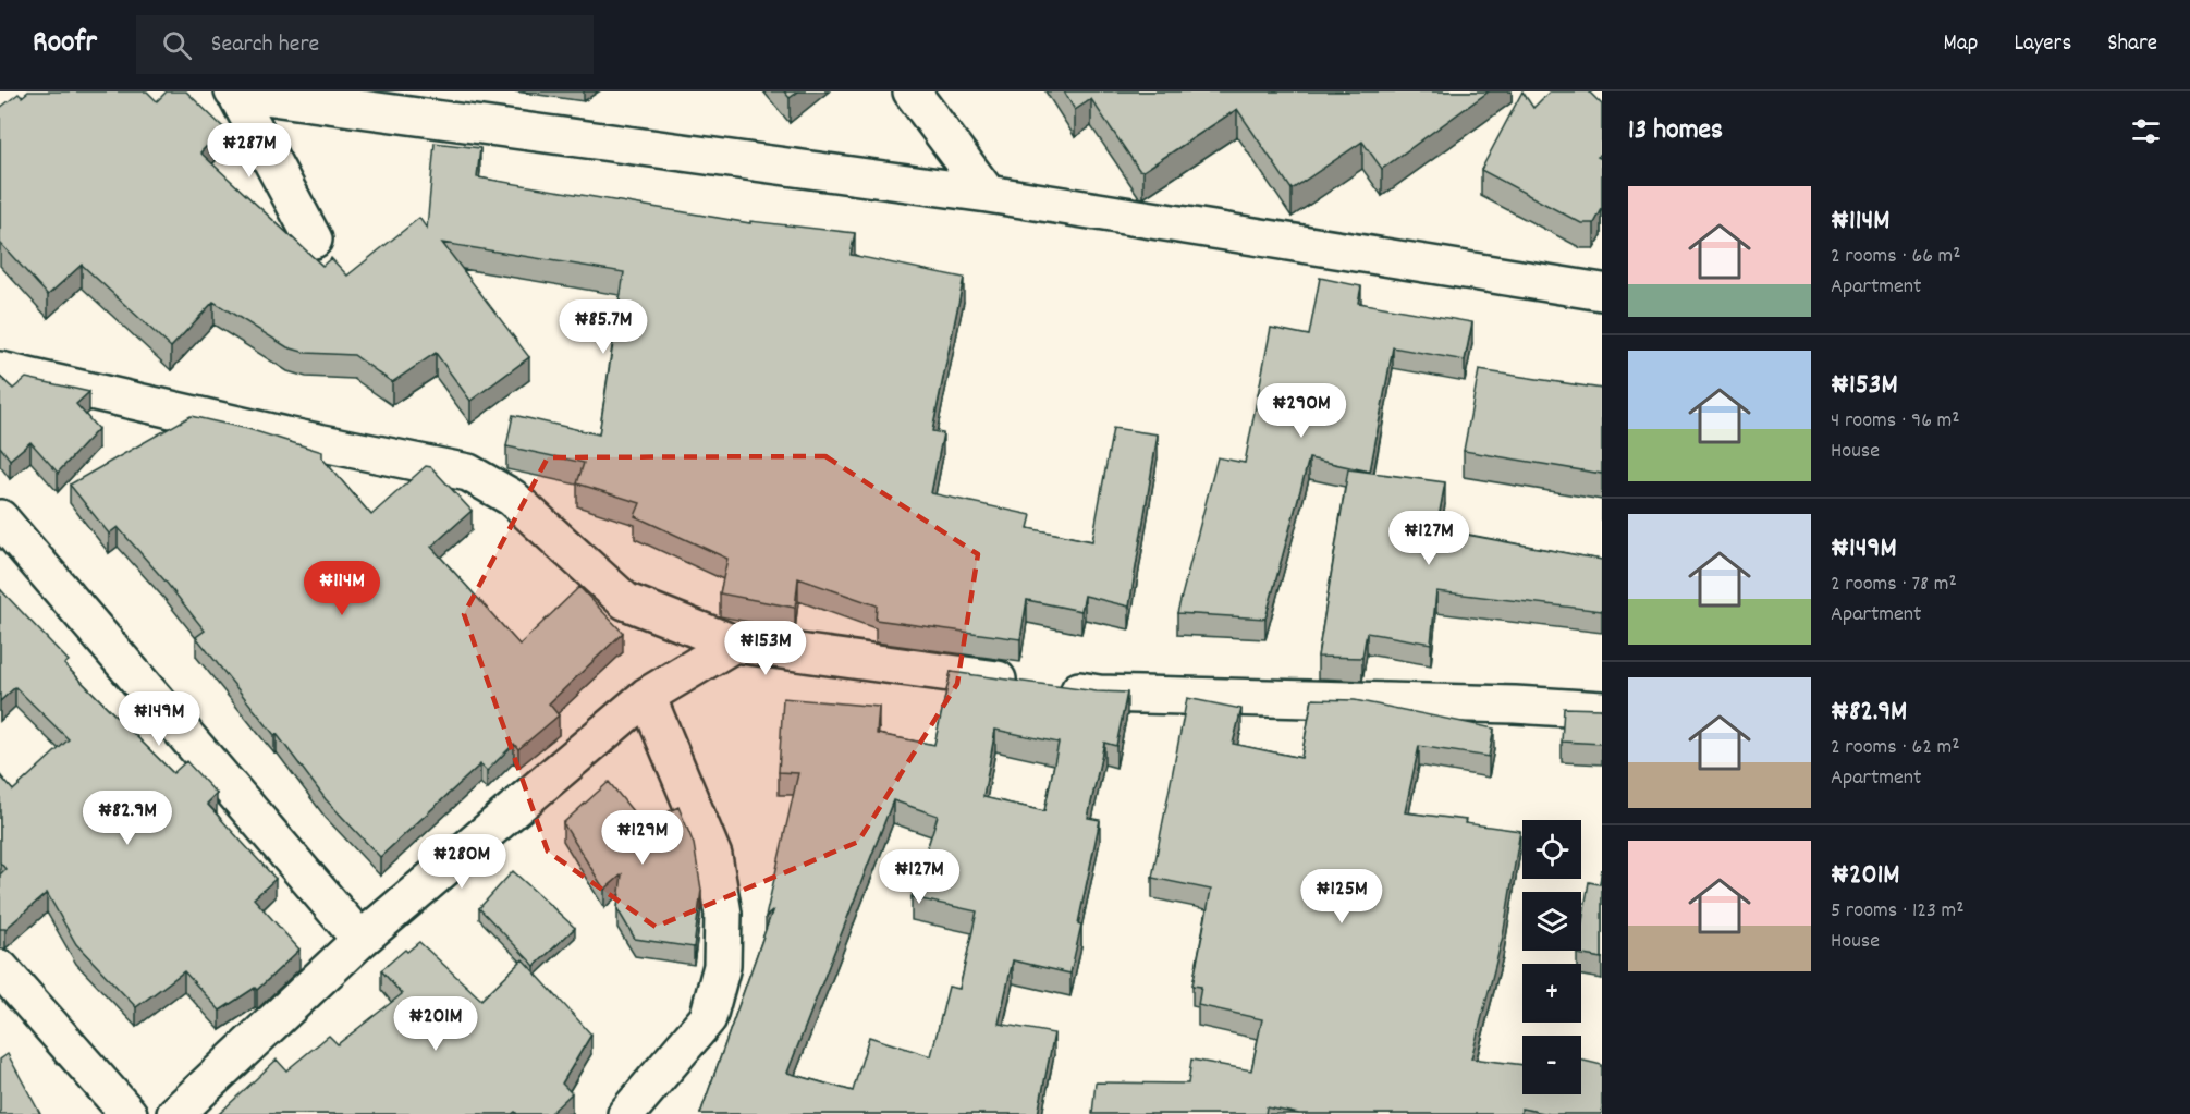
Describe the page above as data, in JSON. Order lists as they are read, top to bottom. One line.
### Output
{"page":{"header":"Roofr","search":"Search here","nav":["Map","Layers","Share"],"heading":"13 homes","price":["₦287M","₦85.7M","₦290M","₦127M","₦114M","₦153M","₦149M","₦82.9M","₦129M","₦280M","₦127M","₦125M","₦201M"],"list":[{"name":"₦114M","note":"2 rooms · 66 m² · Apartment"},{"name":"₦153M","note":"4 rooms · 96 m² · House"},{"name":"₦149M","note":"2 rooms · 78 m² · Apartment"},{"name":"₦82.9M","note":"2 rooms · 62 m² · Apartment"},{"name":"₦201M","note":"5 rooms · 123 m² · House"}],"map_buttons":["+","−"]}}
